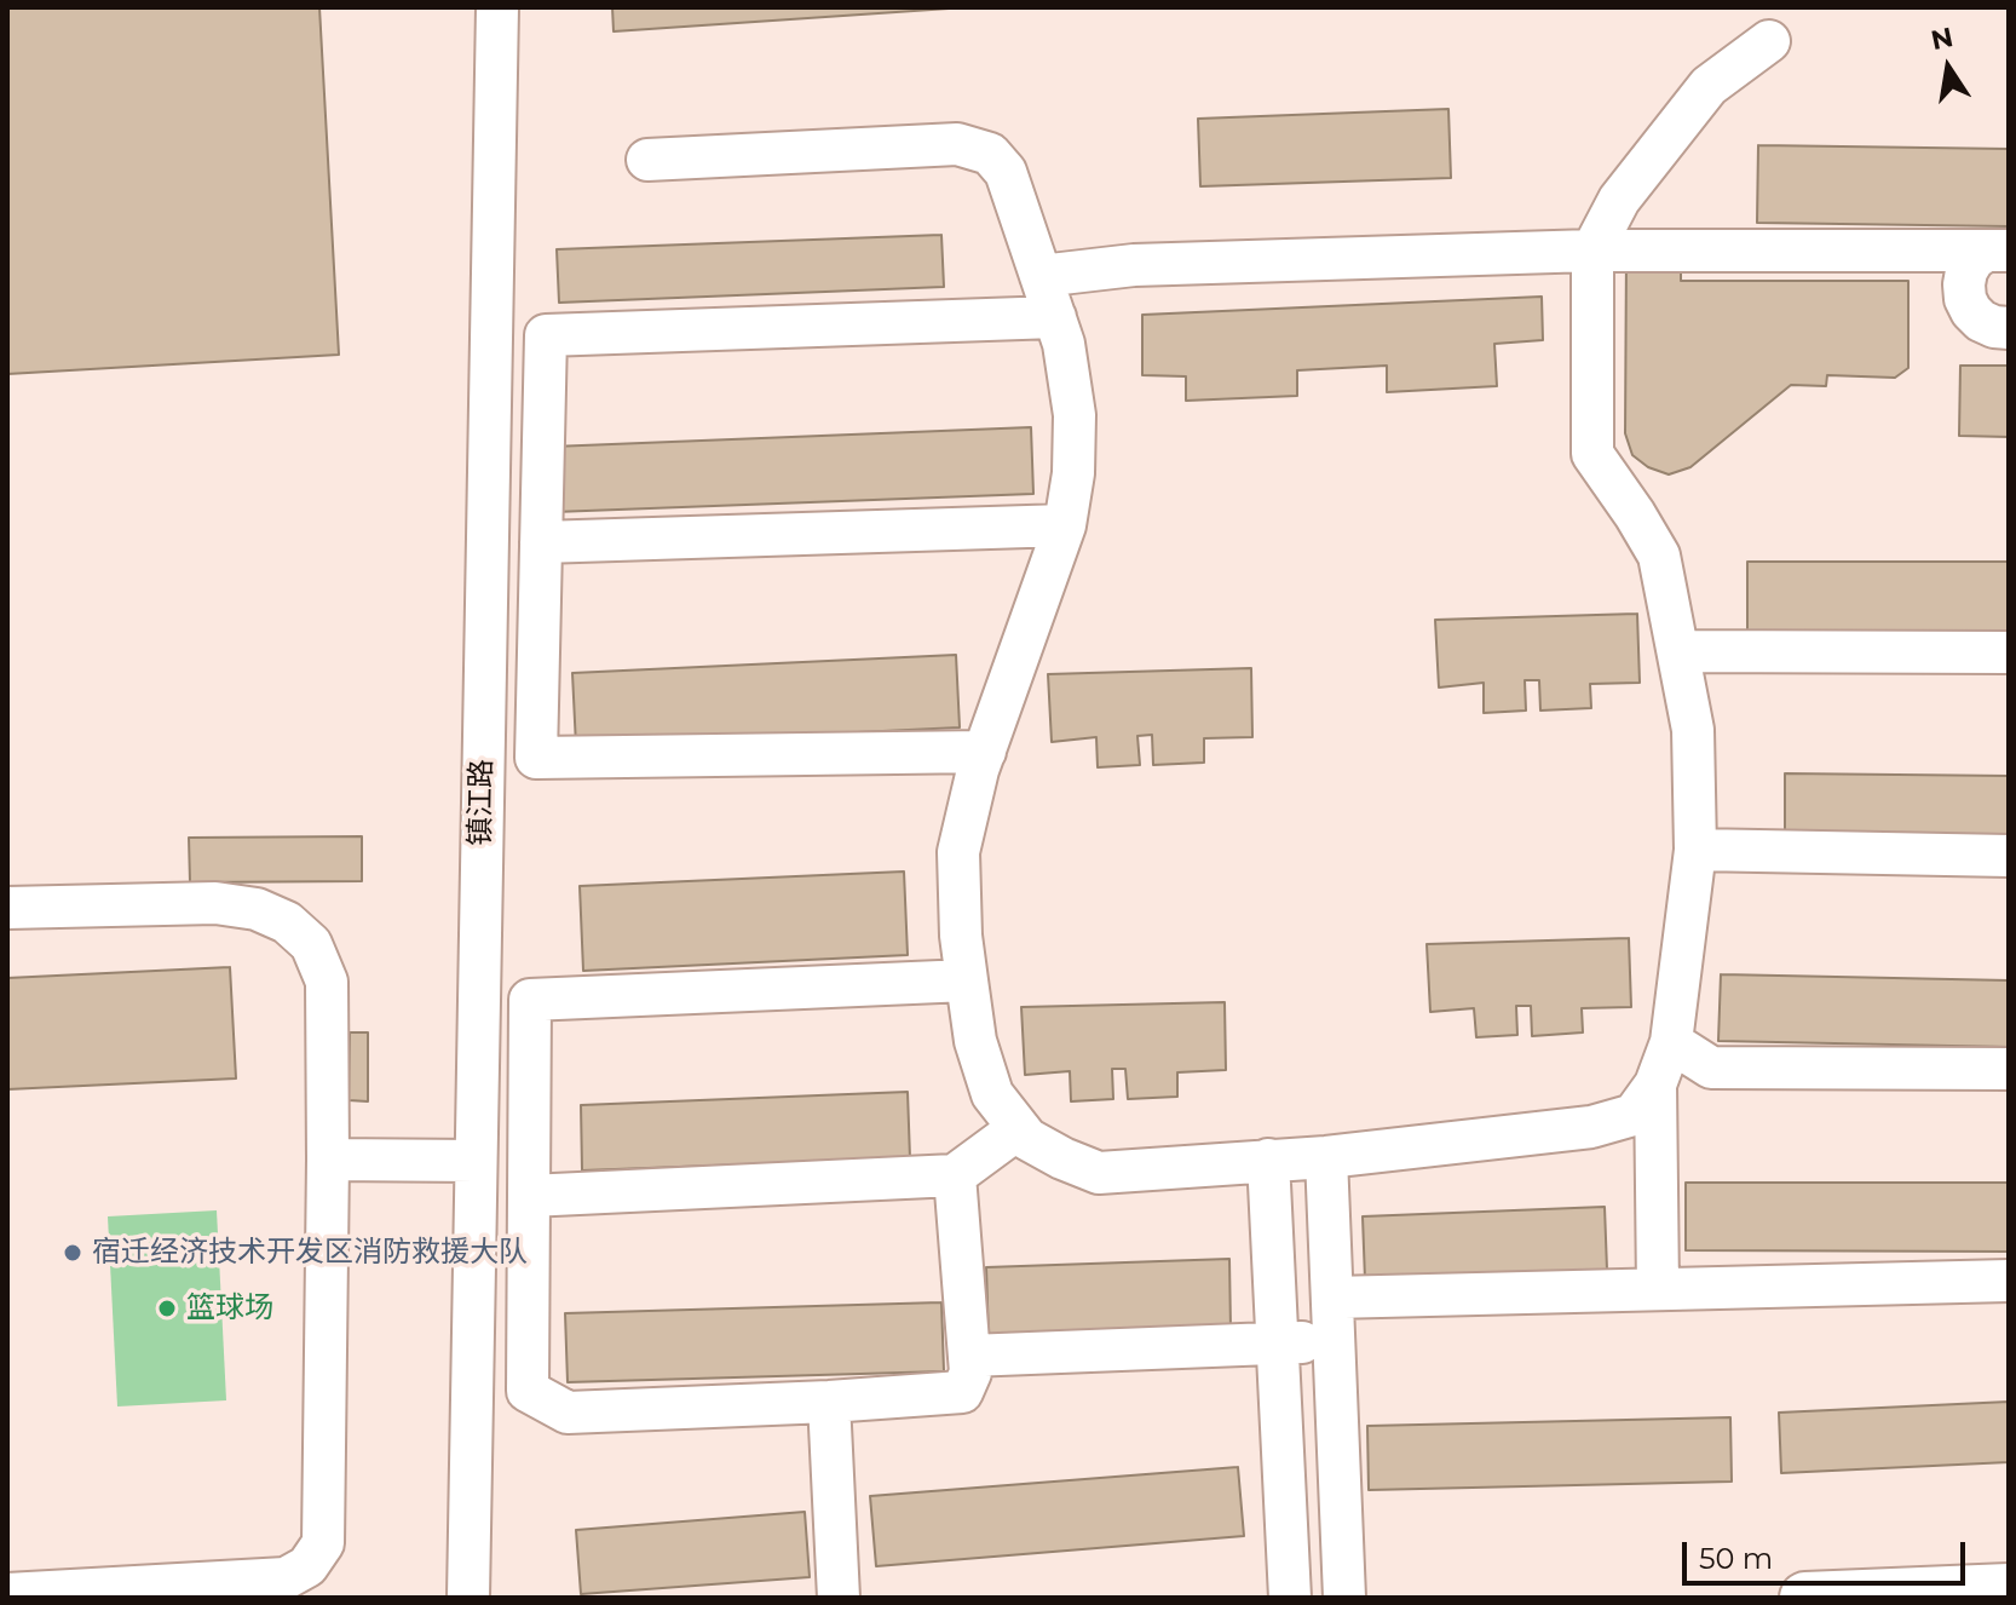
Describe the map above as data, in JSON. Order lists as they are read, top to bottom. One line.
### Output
{"streets":{"street":["镇江路"]},"places":["宿迁经济技术开发区消防救援大队","篮球场"],"scale_bar":"50 m","north":"top"}
